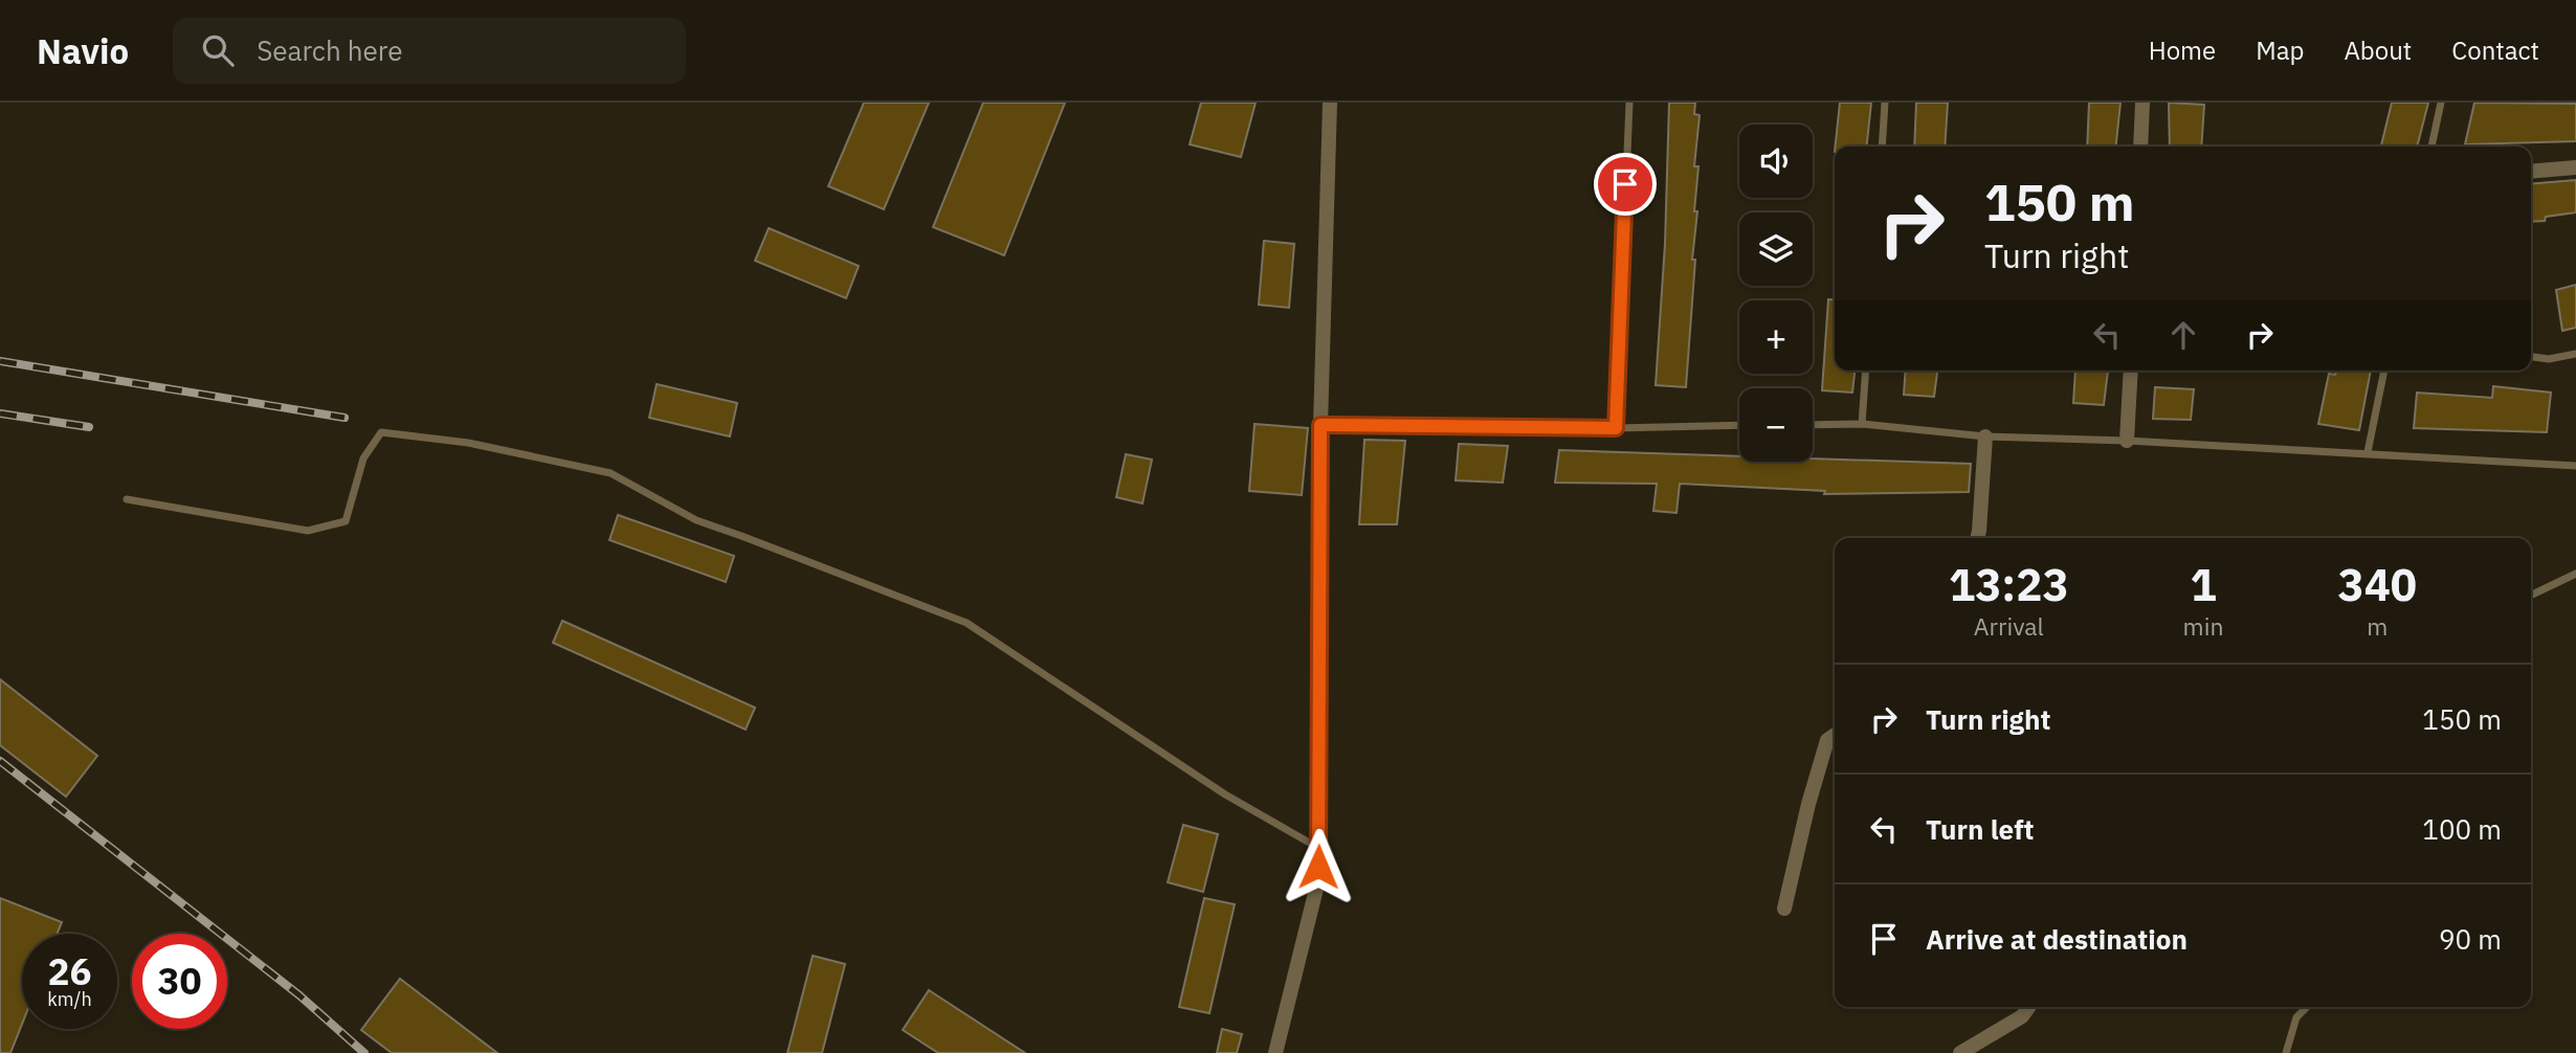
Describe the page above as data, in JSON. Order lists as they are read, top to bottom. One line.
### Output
{"page":{"header":"Navio","search":"Search here","nav":["Home","Map","About","Contact"],"map_buttons":["+","−"],"turn":["150 m","Turn right"],"eta":["13:23","Arrival","1","min","340","m"],"list":[{"name":"Turn right","value":"150 m"},{"name":"Turn left","value":"100 m"},{"name":"Arrive at destination","value":"90 m"}],"speed":"26 km/h","limit":"30"}}
